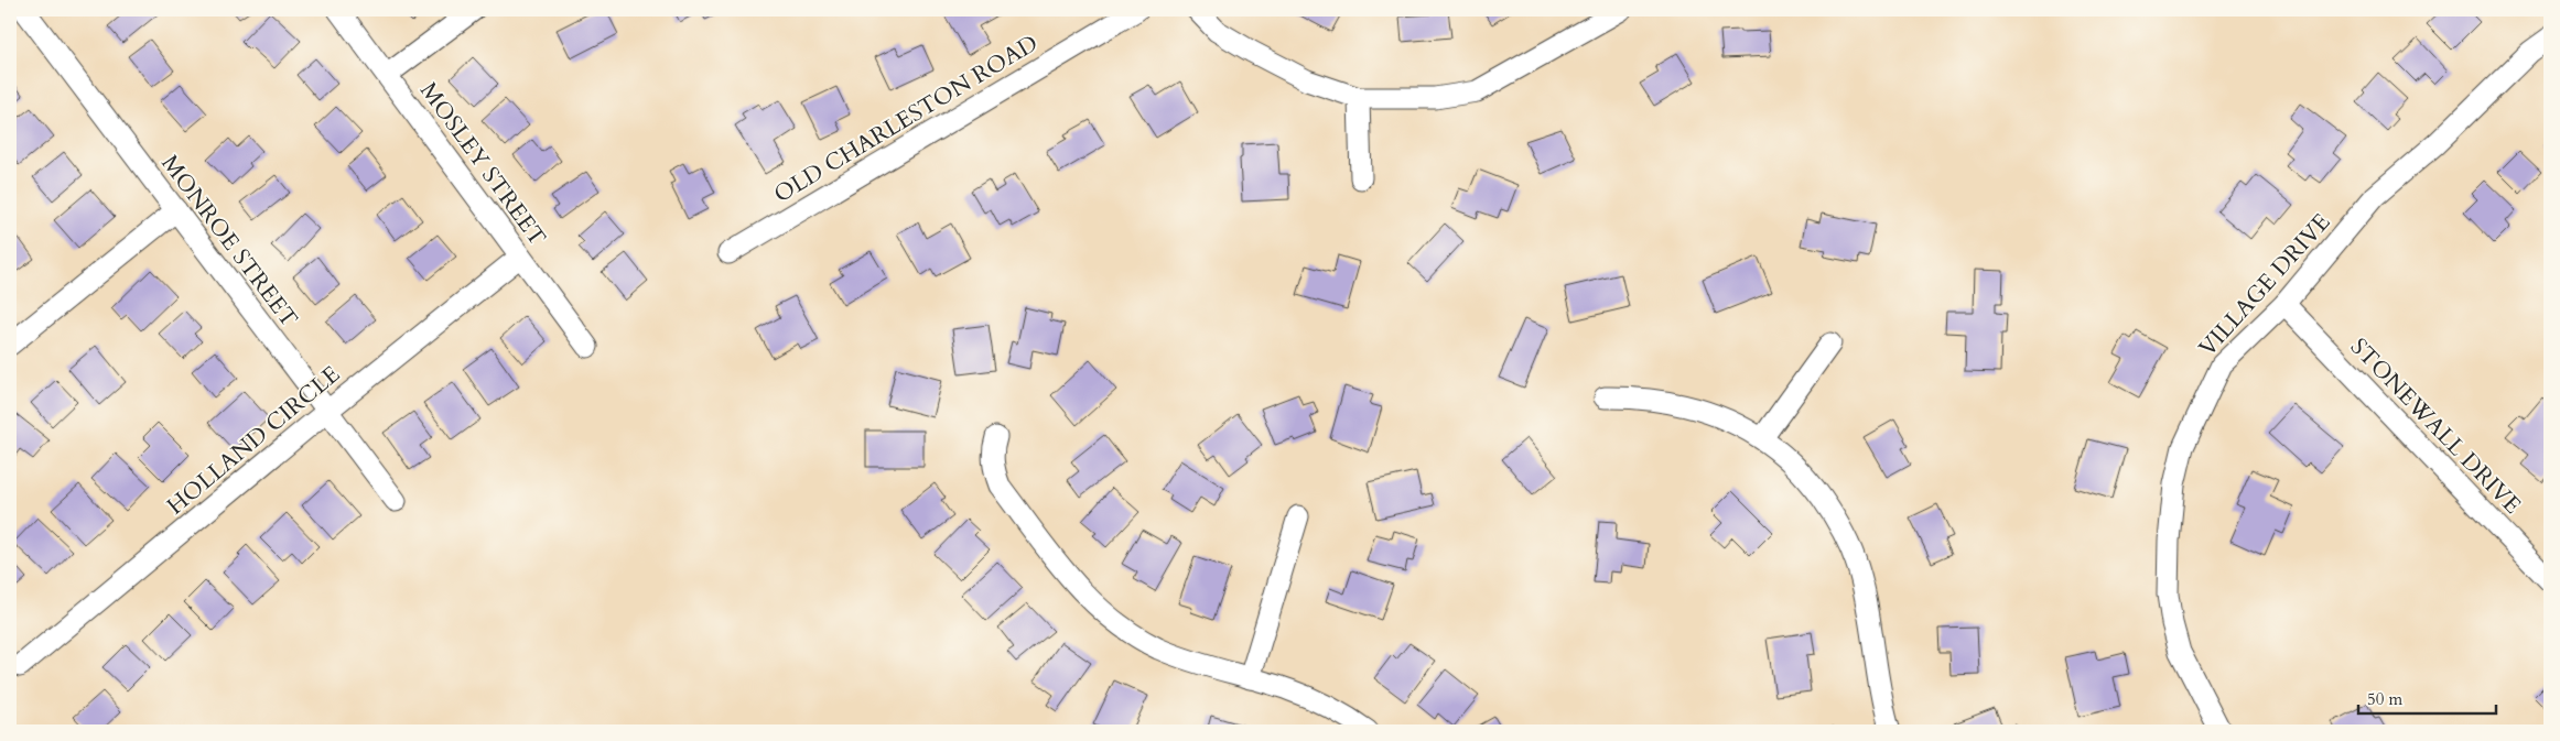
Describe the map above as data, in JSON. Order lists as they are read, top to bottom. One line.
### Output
{"streets":{"street":["OLD CHARLESTON ROAD","MOSLEY STREET","MONROE STREET","VILLAGE DRIVE","STONEWALL DRIVE","HOLLAND CIRCLE"]},"crossings":[["MOSLEY STREET","HOLLAND CIRCLE"],["MONROE STREET","HOLLAND CIRCLE"],["VILLAGE DRIVE","STONEWALL DRIVE"]],"scale_bar":"50 m"}
